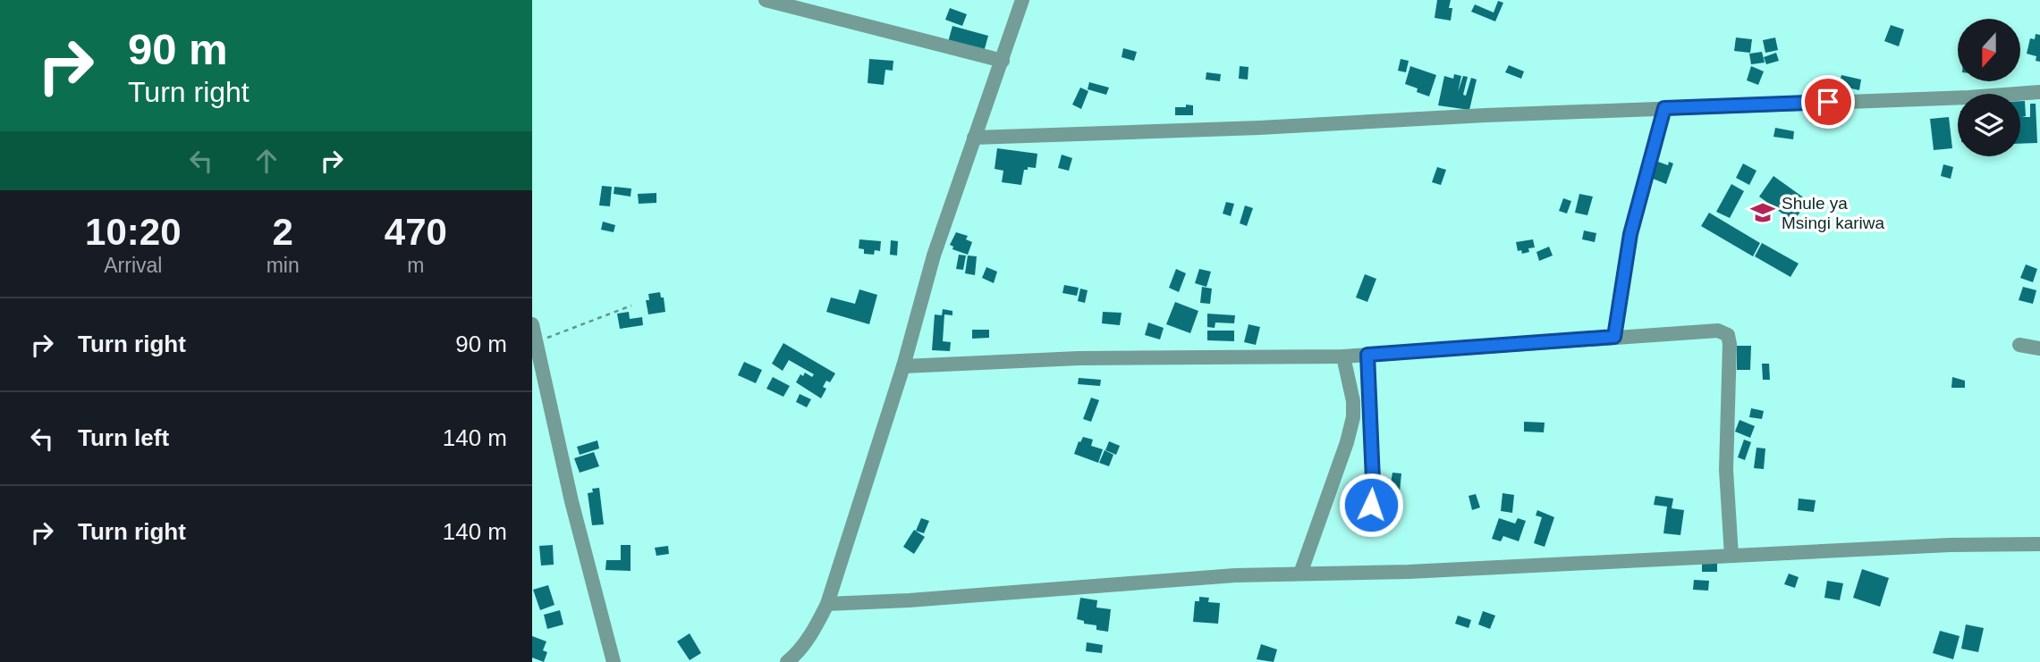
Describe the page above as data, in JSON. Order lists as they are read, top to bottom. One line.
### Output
{"places":{"school or university":["Shule ya Msingi kariwa"]},"north":"bottom","page":{"turn":["90 m","Turn right"],"eta":["10:20","Arrival","2","min","470","m"],"list":[{"name":"Turn right","value":"90 m"},{"name":"Turn left","value":"140 m"},{"name":"Turn right","value":"140 m"}]}}
